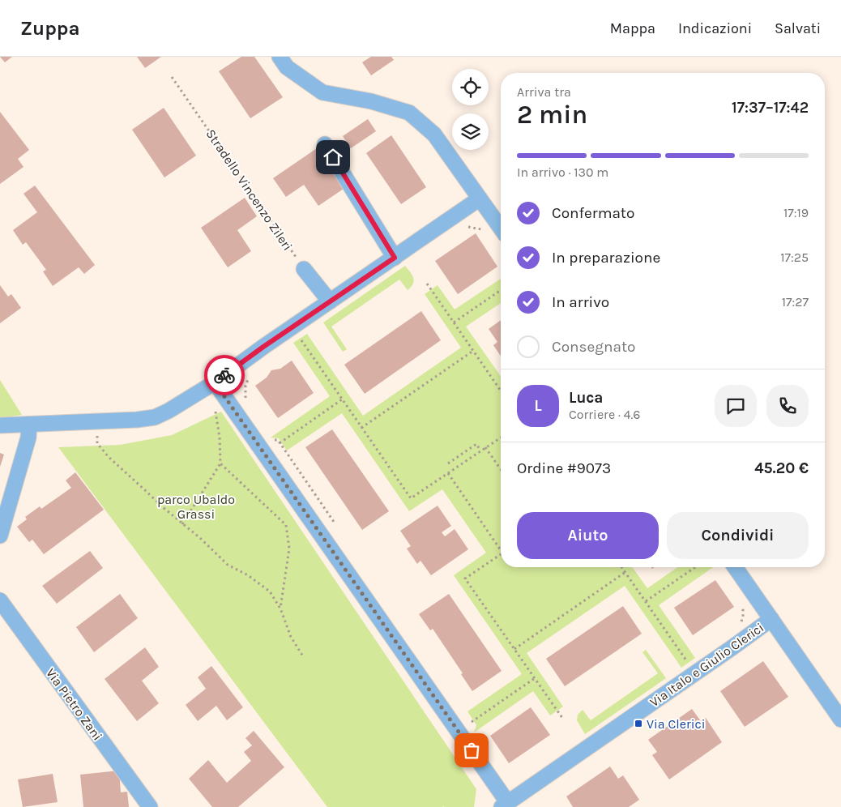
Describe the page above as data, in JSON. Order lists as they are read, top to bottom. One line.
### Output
{"streets":{"street":["Via Italo e Giulio Clerici","Via Pietro Zani"],"path":["Stradello Vincenzo Zileri"]},"parks":["parco Ubaldo Grassi"],"places":{"transit":["Via Clerici"]},"page":{"header":"Zuppa","nav":["Mappa","Indicazioni","Salvati"],"heading":["2 min","Arriva tra","17:37–17:42"],"panel":["Luca","Corriere · 4.6","Ordine #9073","45.20 €"],"bar":"In arrivo · 130 m","list":[["Confermato","17:19"],["In preparazione","17:25"],["In arrivo","17:27"],"Consegnato"],"round":"L","buttons":["Aiuto","Condividi"]}}
